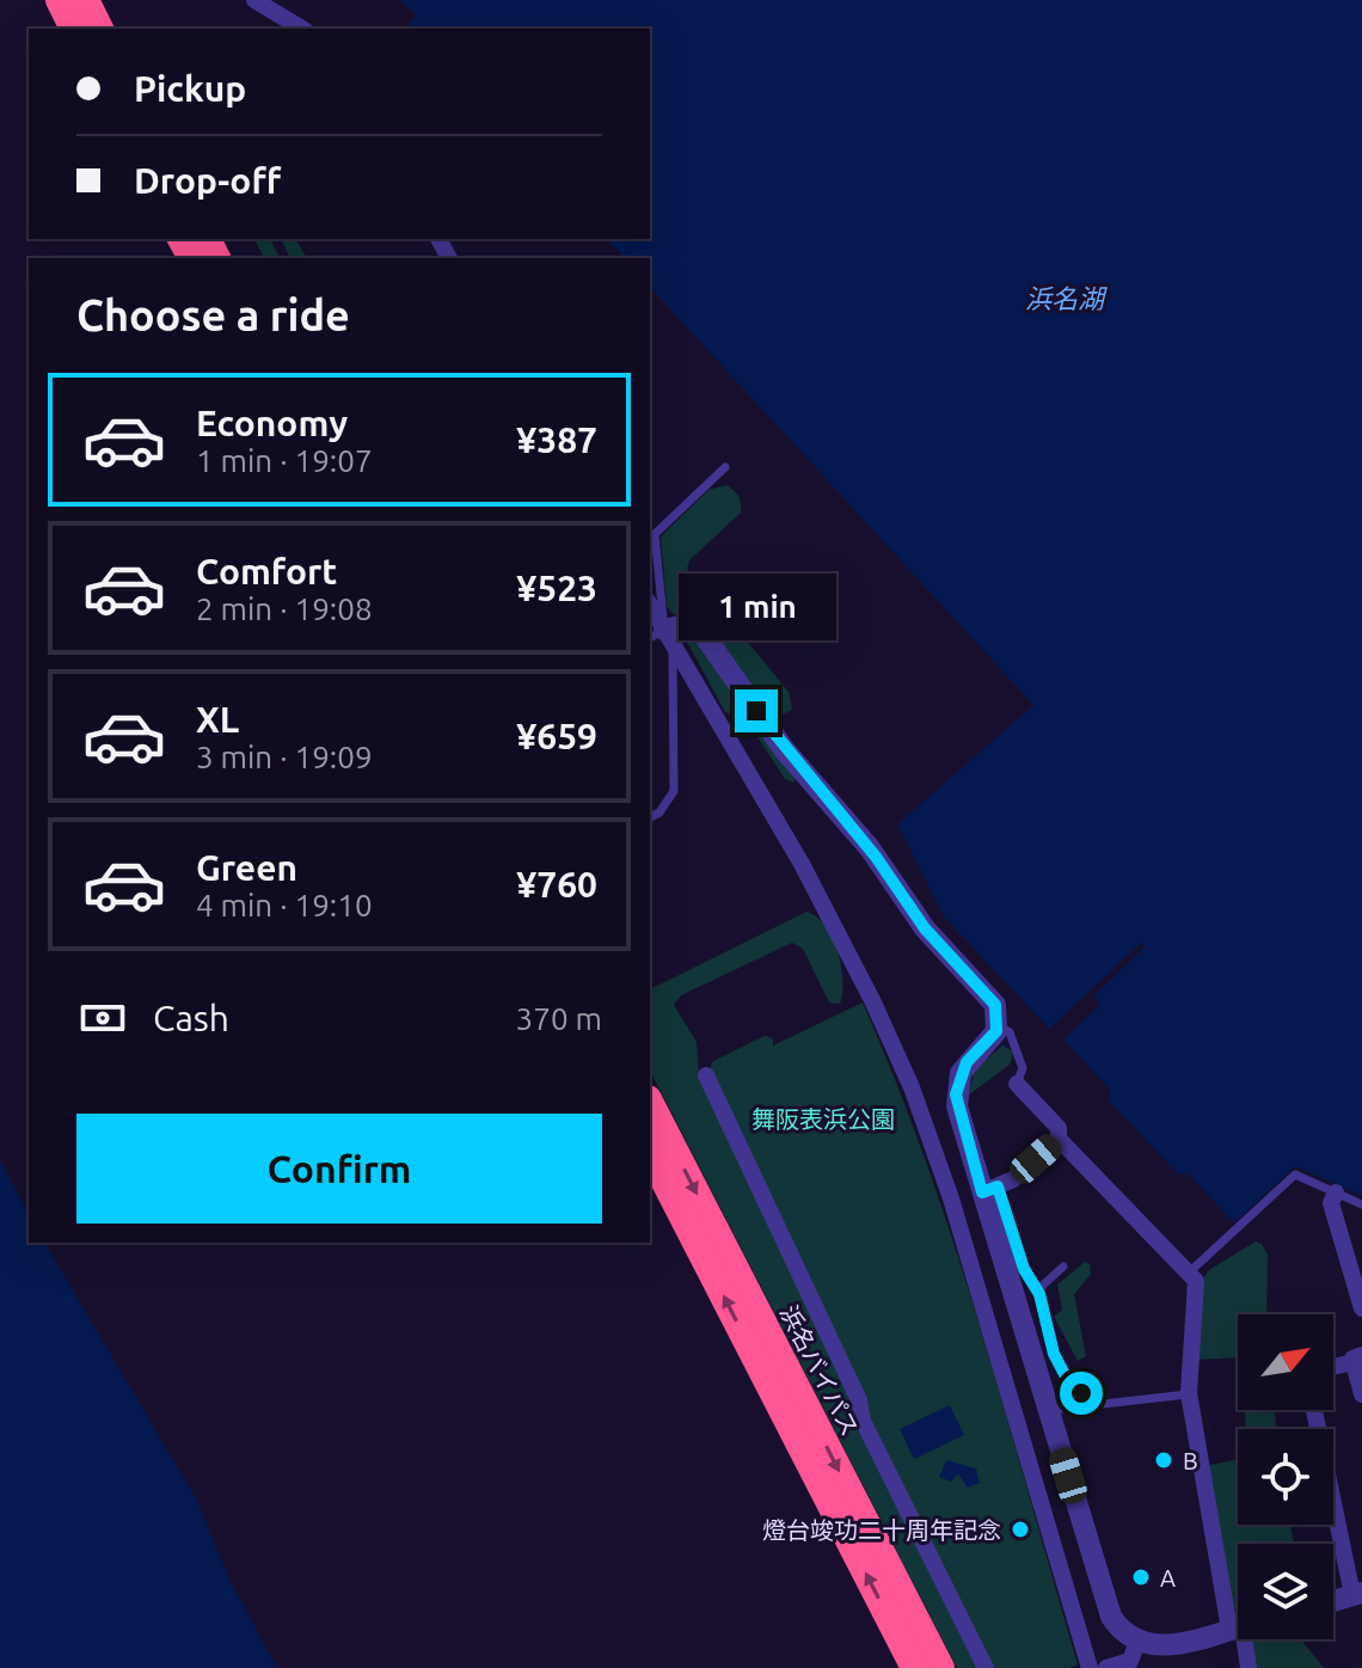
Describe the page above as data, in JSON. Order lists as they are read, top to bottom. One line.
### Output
{"streets":{"highway":["浜名バイパス"]},"water":["浜名湖"],"parks":["舞阪表浜公園"],"places":["B","燈台竣功二十周年記念","A"],"north":"top right","page":{"banner":["Pickup","Drop-off"],"heading":"Choose a ride","list":[{"name":"Economy","note":"1 min · 19:07","value":"¥387"},{"name":"Comfort","note":"2 min · 19:08","value":"¥523"},{"name":"XL","note":"3 min · 19:09","value":"¥659"},{"name":"Green","note":"4 min · 19:10","value":"¥760"}],"bubble":"1 min","pay":["Cash","370 m"],"buttons":"Confirm"}}
